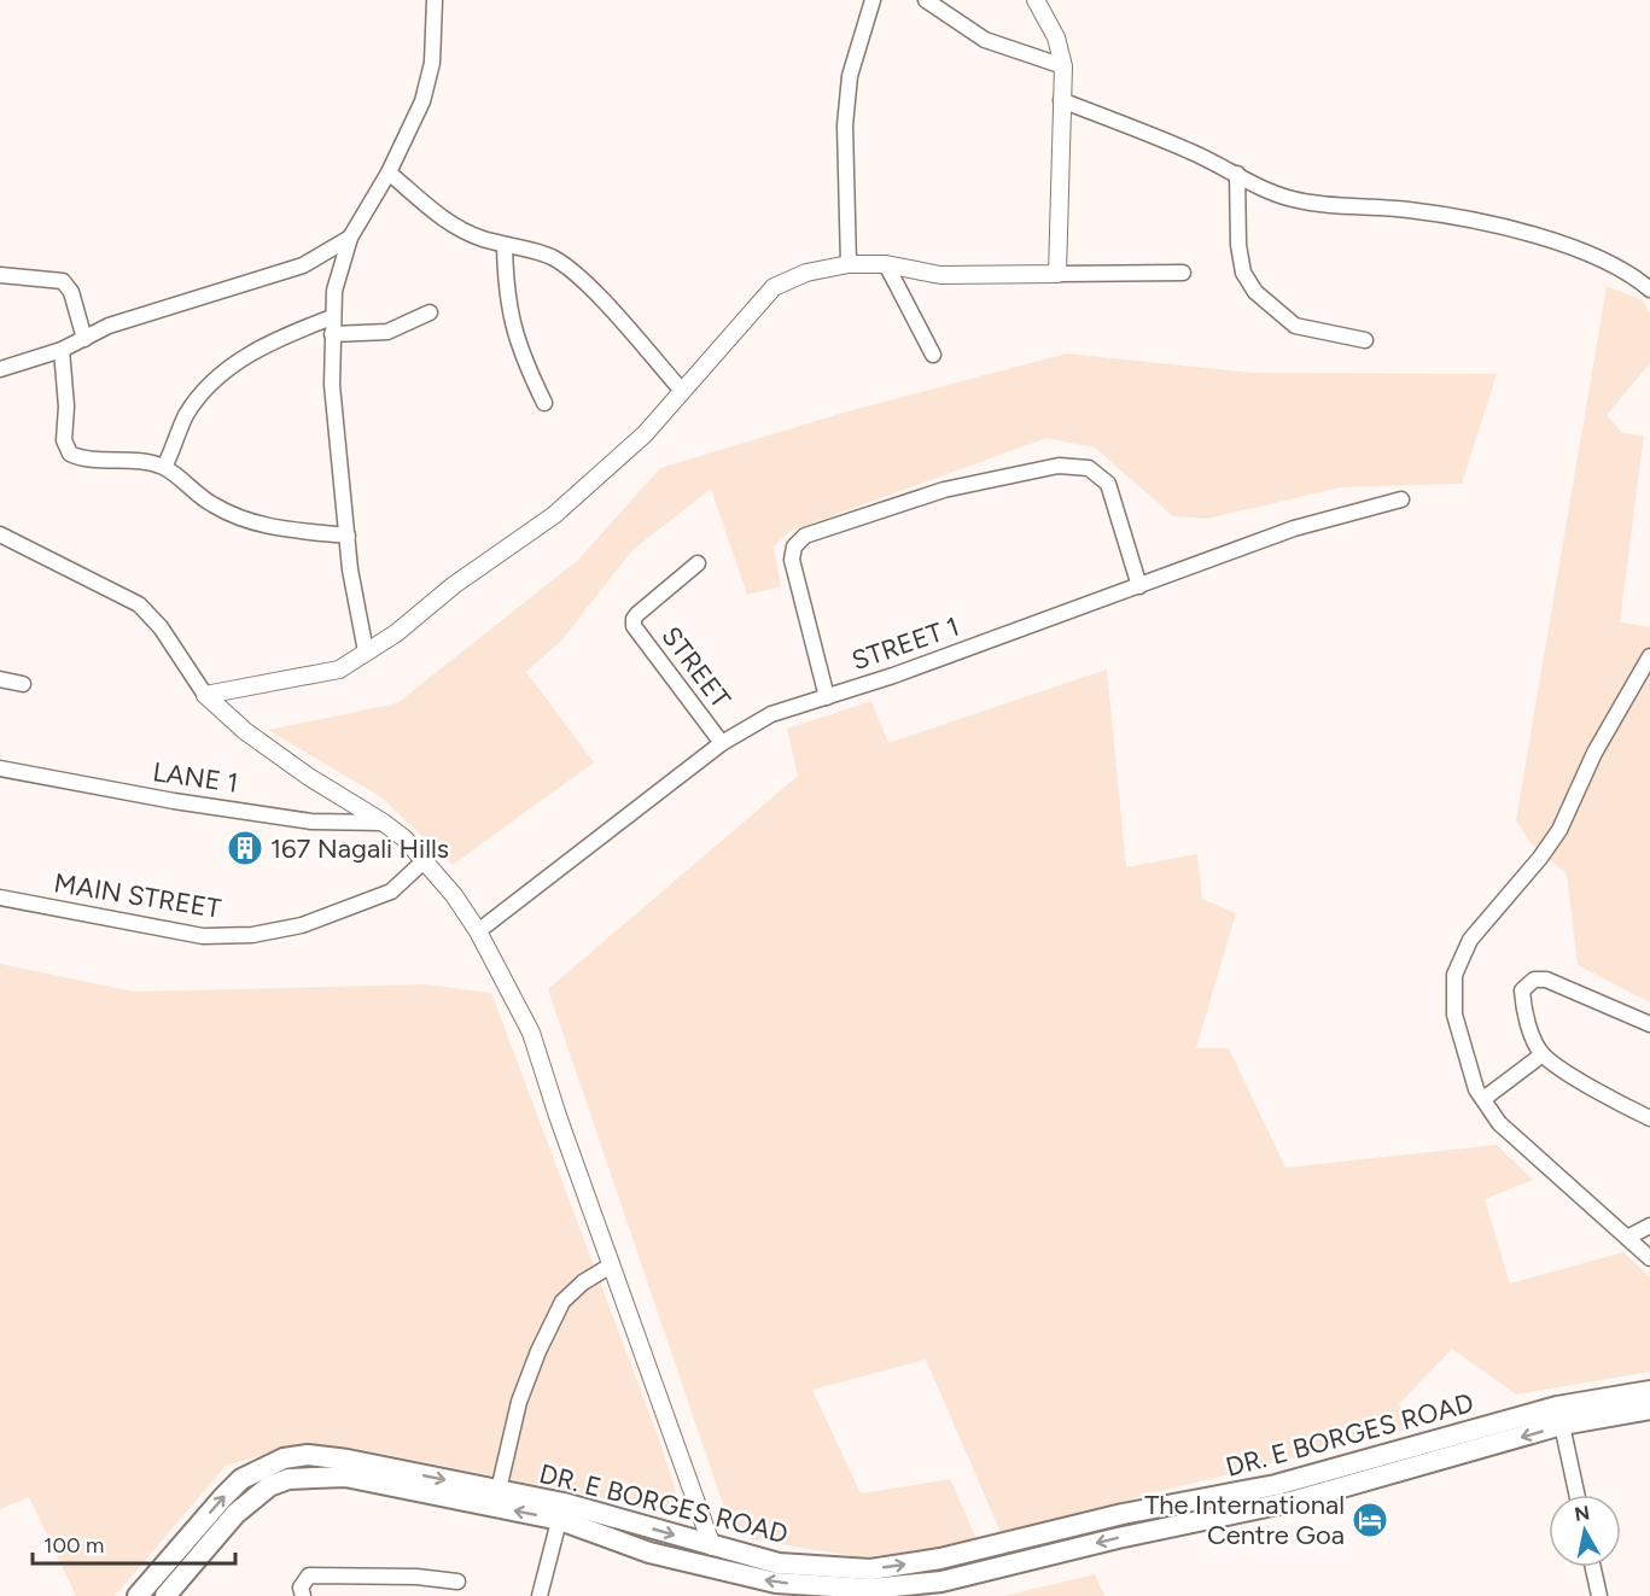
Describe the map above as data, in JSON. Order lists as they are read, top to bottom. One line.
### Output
{"streets":{"main road":["DR. E BORGES ROAD"],"street":["STREET 1","STREET","LANE 1","MAIN STREET"]},"crossings":[["STREET 1","STREET"]],"places":{"building":["167 Nagali Hills"],"hotel":["The International Centre Goa"]},"scale_bar":"100 m","north":"top"}
